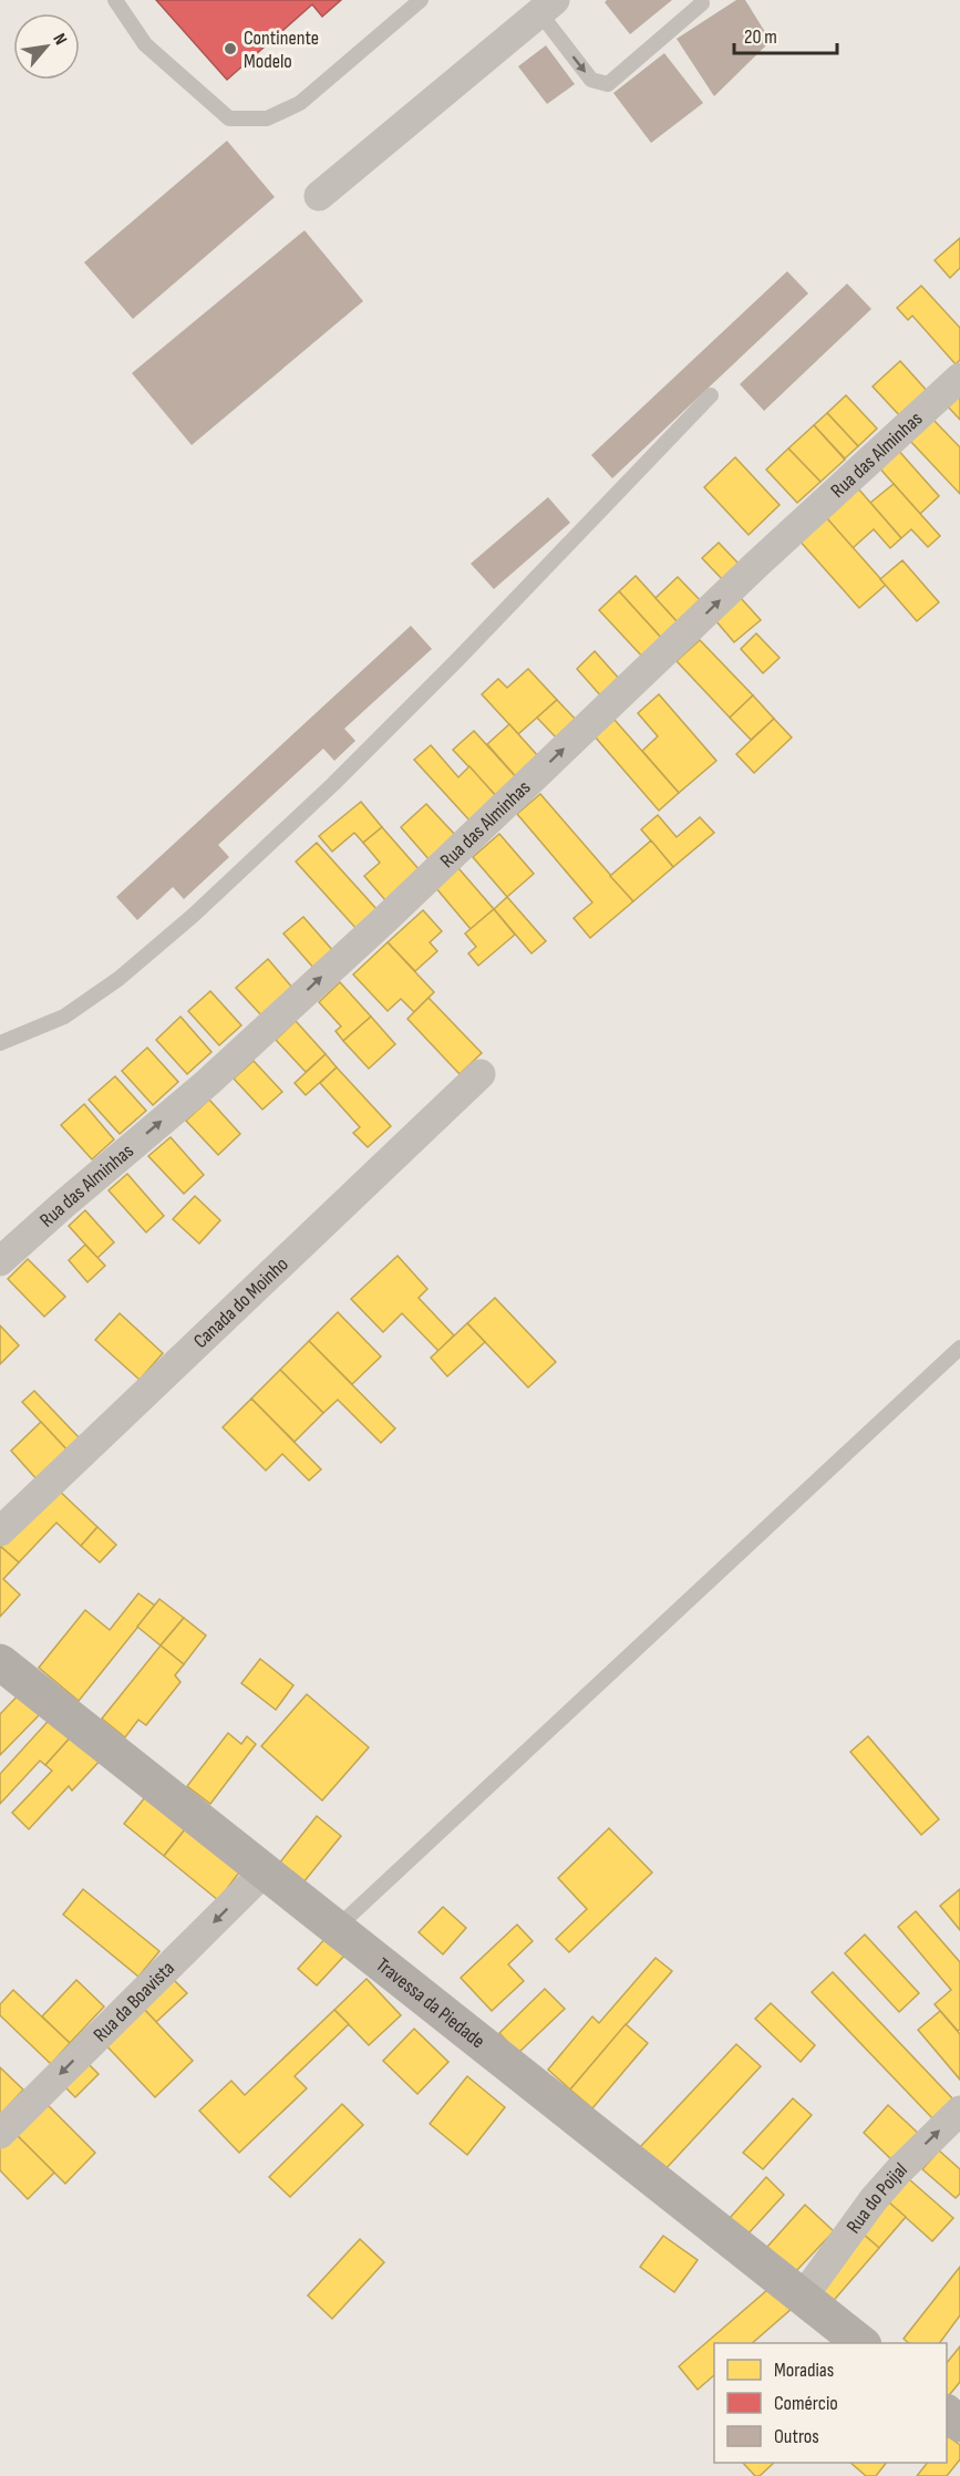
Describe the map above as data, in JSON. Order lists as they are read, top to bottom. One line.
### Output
{"streets":{"street":["Rua das Alminhas","Canada do Moinho","Rua da Boavista","Travessa da Piedade","Rua do Poijal"]},"crossings":[["Rua da Boavista","Travessa da Piedade"],["Travessa da Piedade","Rua do Poijal"]],"one_way":["Rua das Alminhas","Rua da Boavista","Rua do Poijal"],"places":["Continente Modelo"],"legend":["Moradias","Comércio","Outros"],"scale_bar":"20 m","north":"top right"}
